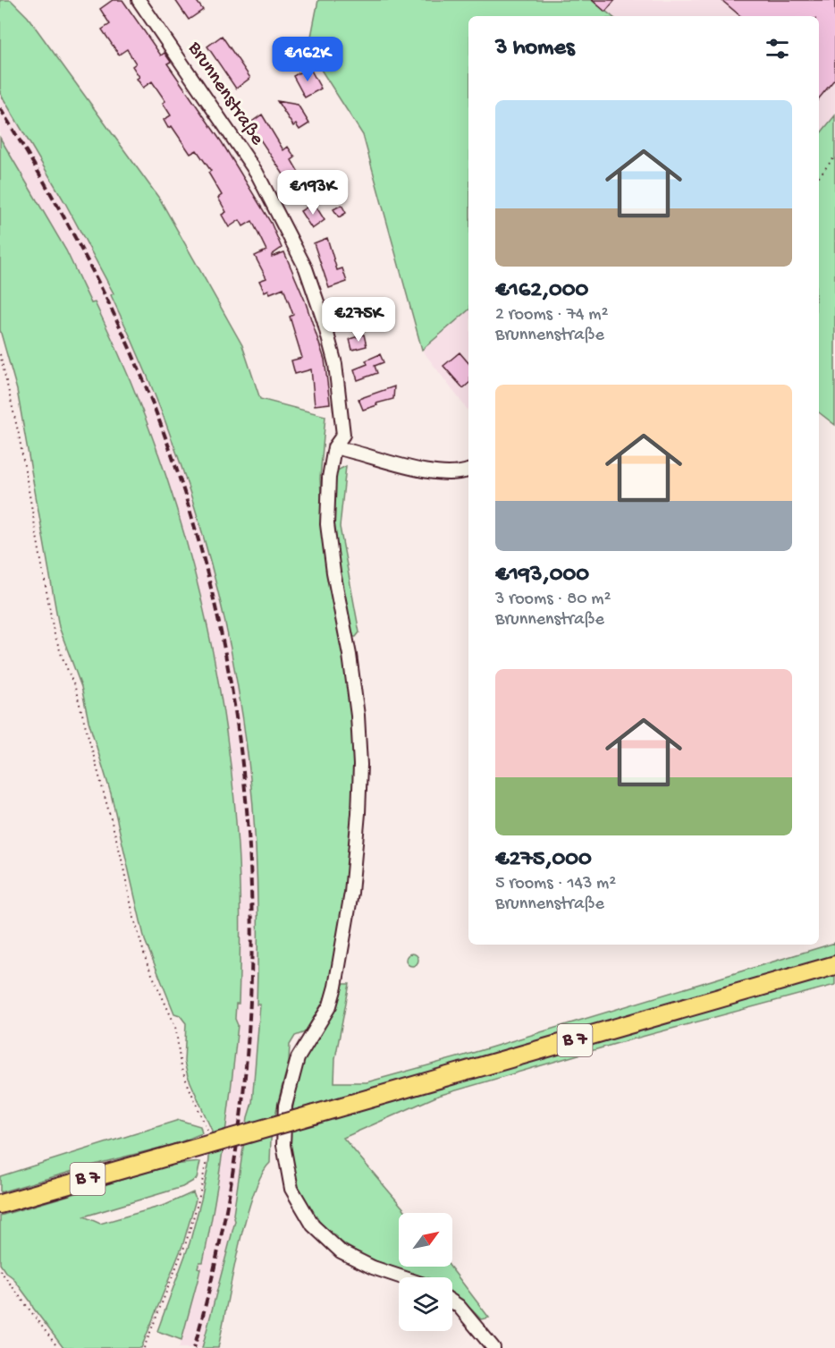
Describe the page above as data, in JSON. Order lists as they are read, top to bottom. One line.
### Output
{"streets":{"highway":["B 7"],"street":["Brunnenstraße"]},"north":"top right","page":{"heading":"3 homes","price":["€162K","€193K","€275K"],"list":[{"name":"€162,000","note":"2 rooms · 74 m² · Brunnenstraße"},{"name":"€193,000","note":"3 rooms · 80 m² · Brunnenstraße"},{"name":"€275,000","note":"5 rooms · 143 m² · Brunnenstraße"}]}}
